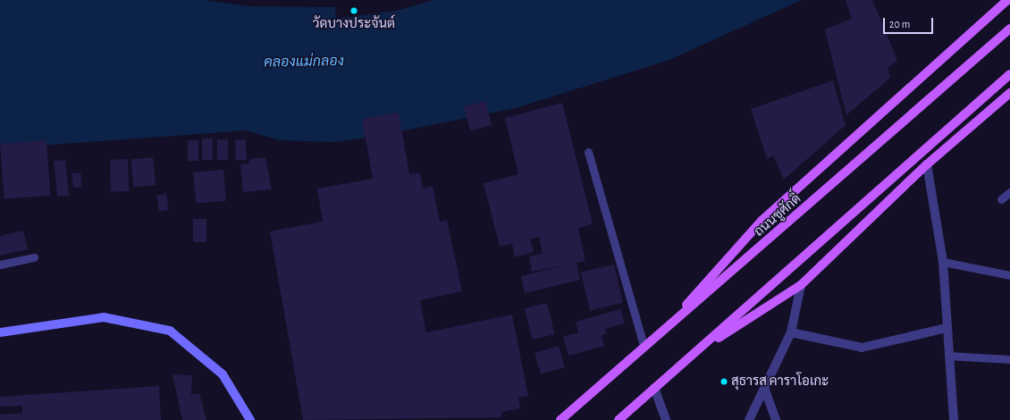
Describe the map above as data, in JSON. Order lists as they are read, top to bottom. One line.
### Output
{"streets":{"main road":["ถนนชูศักดิ์"]},"water":["คลองแม่กลอง"],"places":["วัดบางประจันต์","สุธารส คาราโอเกะ"],"scale_bar":"20 m"}
